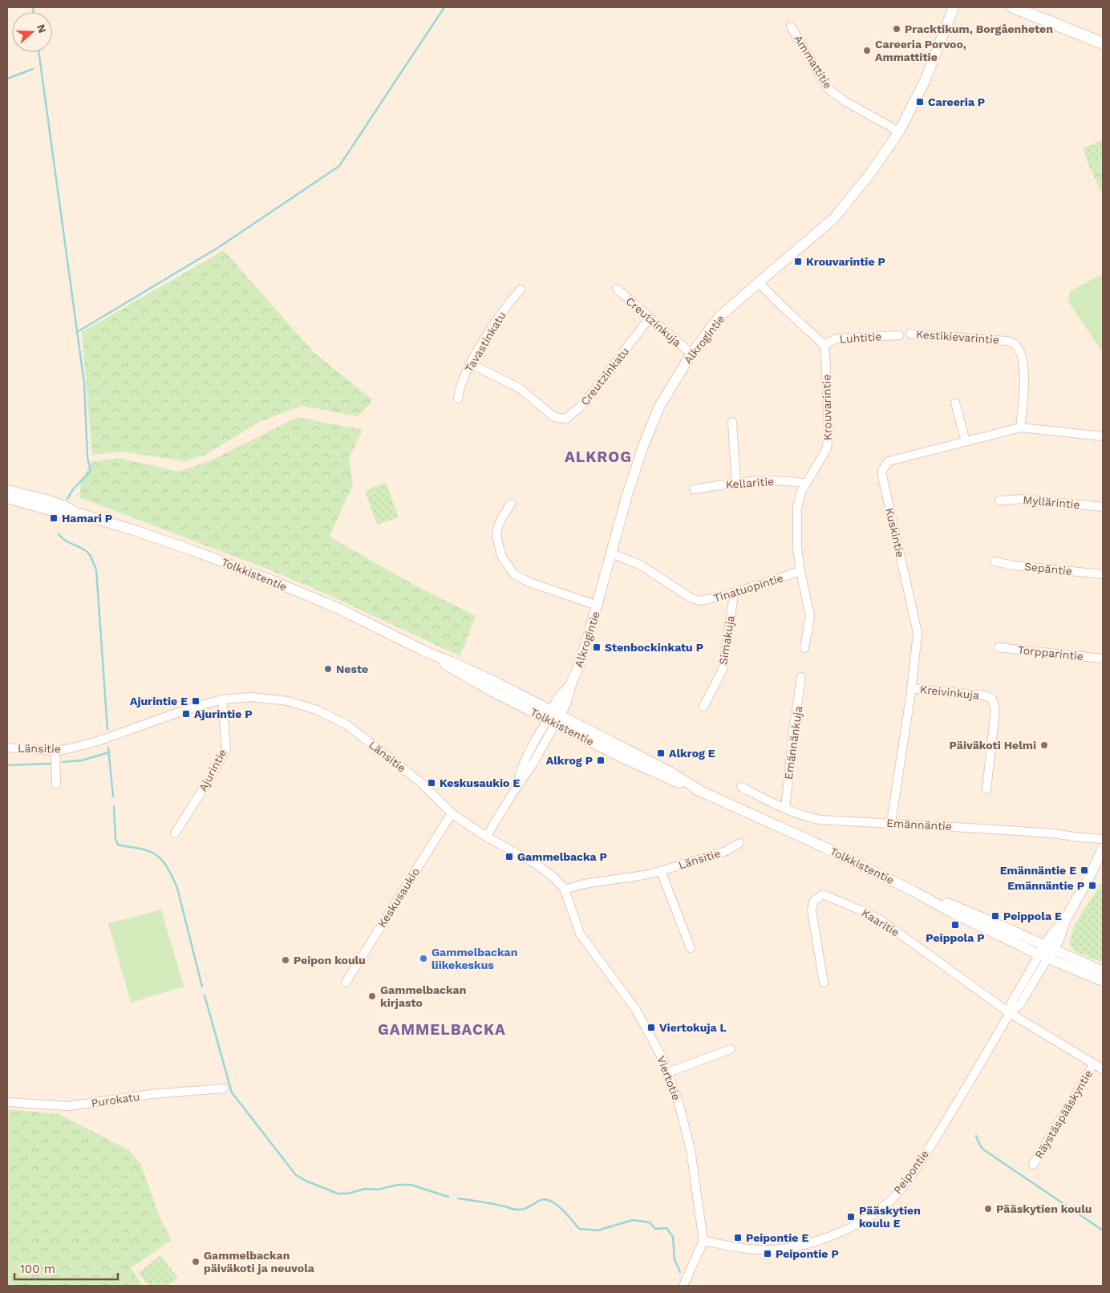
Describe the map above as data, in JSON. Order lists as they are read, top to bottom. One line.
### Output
{"streets":{"street":["Ammattitie","Creutzinkuja","Kestikievarintie","Luhtitie","Alkrogintie","Tavastinkatu","Creutzinkatu","Krouvarintie","Kellaritie","Myllärintie","Kuskintie","Sepäntie","Tolkkistentie","Tinatuopintie","Simakuja","Torpparintie","Kreivinkuja","Emännänkuja","Länsitie","Ajurintie","Emännäntie","Keskusaukio","Kaaritie","Viertotie","Purokatu","Räystäspääskyntie","Peipontie"]},"crossings":[["Ammattitie","Alkrogintie"],["Creutzinkuja","Alkrogintie"],["Creutzinkuja","Creutzinkatu"],["Kestikievarintie","Kuskintie"],["Luhtitie","Krouvarintie"],["Alkrogintie","Tolkkistentie"],["Alkrogintie","Tinatuopintie"],["Tavastinkatu","Creutzinkatu"],["Krouvarintie","Kellaritie"],["Krouvarintie","Tinatuopintie"],["Kuskintie","Kreivinkuja"],["Kuskintie","Emännäntie"],["Tolkkistentie","Peipontie"],["Tinatuopintie","Simakuja"],["Emännänkuja","Emännäntie"],["Länsitie","Ajurintie"],["Länsitie","Keskusaukio"],["Länsitie","Viertotie"],["Kaaritie","Peipontie"],["Viertotie","Peipontie"]],"districts":["ALKROG","GAMMELBACKA"],"places":{"other":["Pracktikum, Borgåenheten","Careeria Porvoo, Ammattitie","Neste","Päiväkoti Helmi","Gammelbackan liikekeskus","Peipon koulu","Gammelbackan kirjasto","Pääskytien koulu","Gammelbackan päiväkoti ja neuvola"],"transit":["Careeria P","Krouvarintie P","Hamari P","Stenbockinkatu P","Ajurintie E","Ajurintie P","Alkrog E","Alkrog P","Keskusaukio E","Gammelbacka P","Emännäntie E","Emännäntie P","Peippola E","Peippola P","Viertokuja L","Pääskytien koulu E","Peipontie E","Peipontie P"]},"scale_bar":"100 m","north":"right"}
